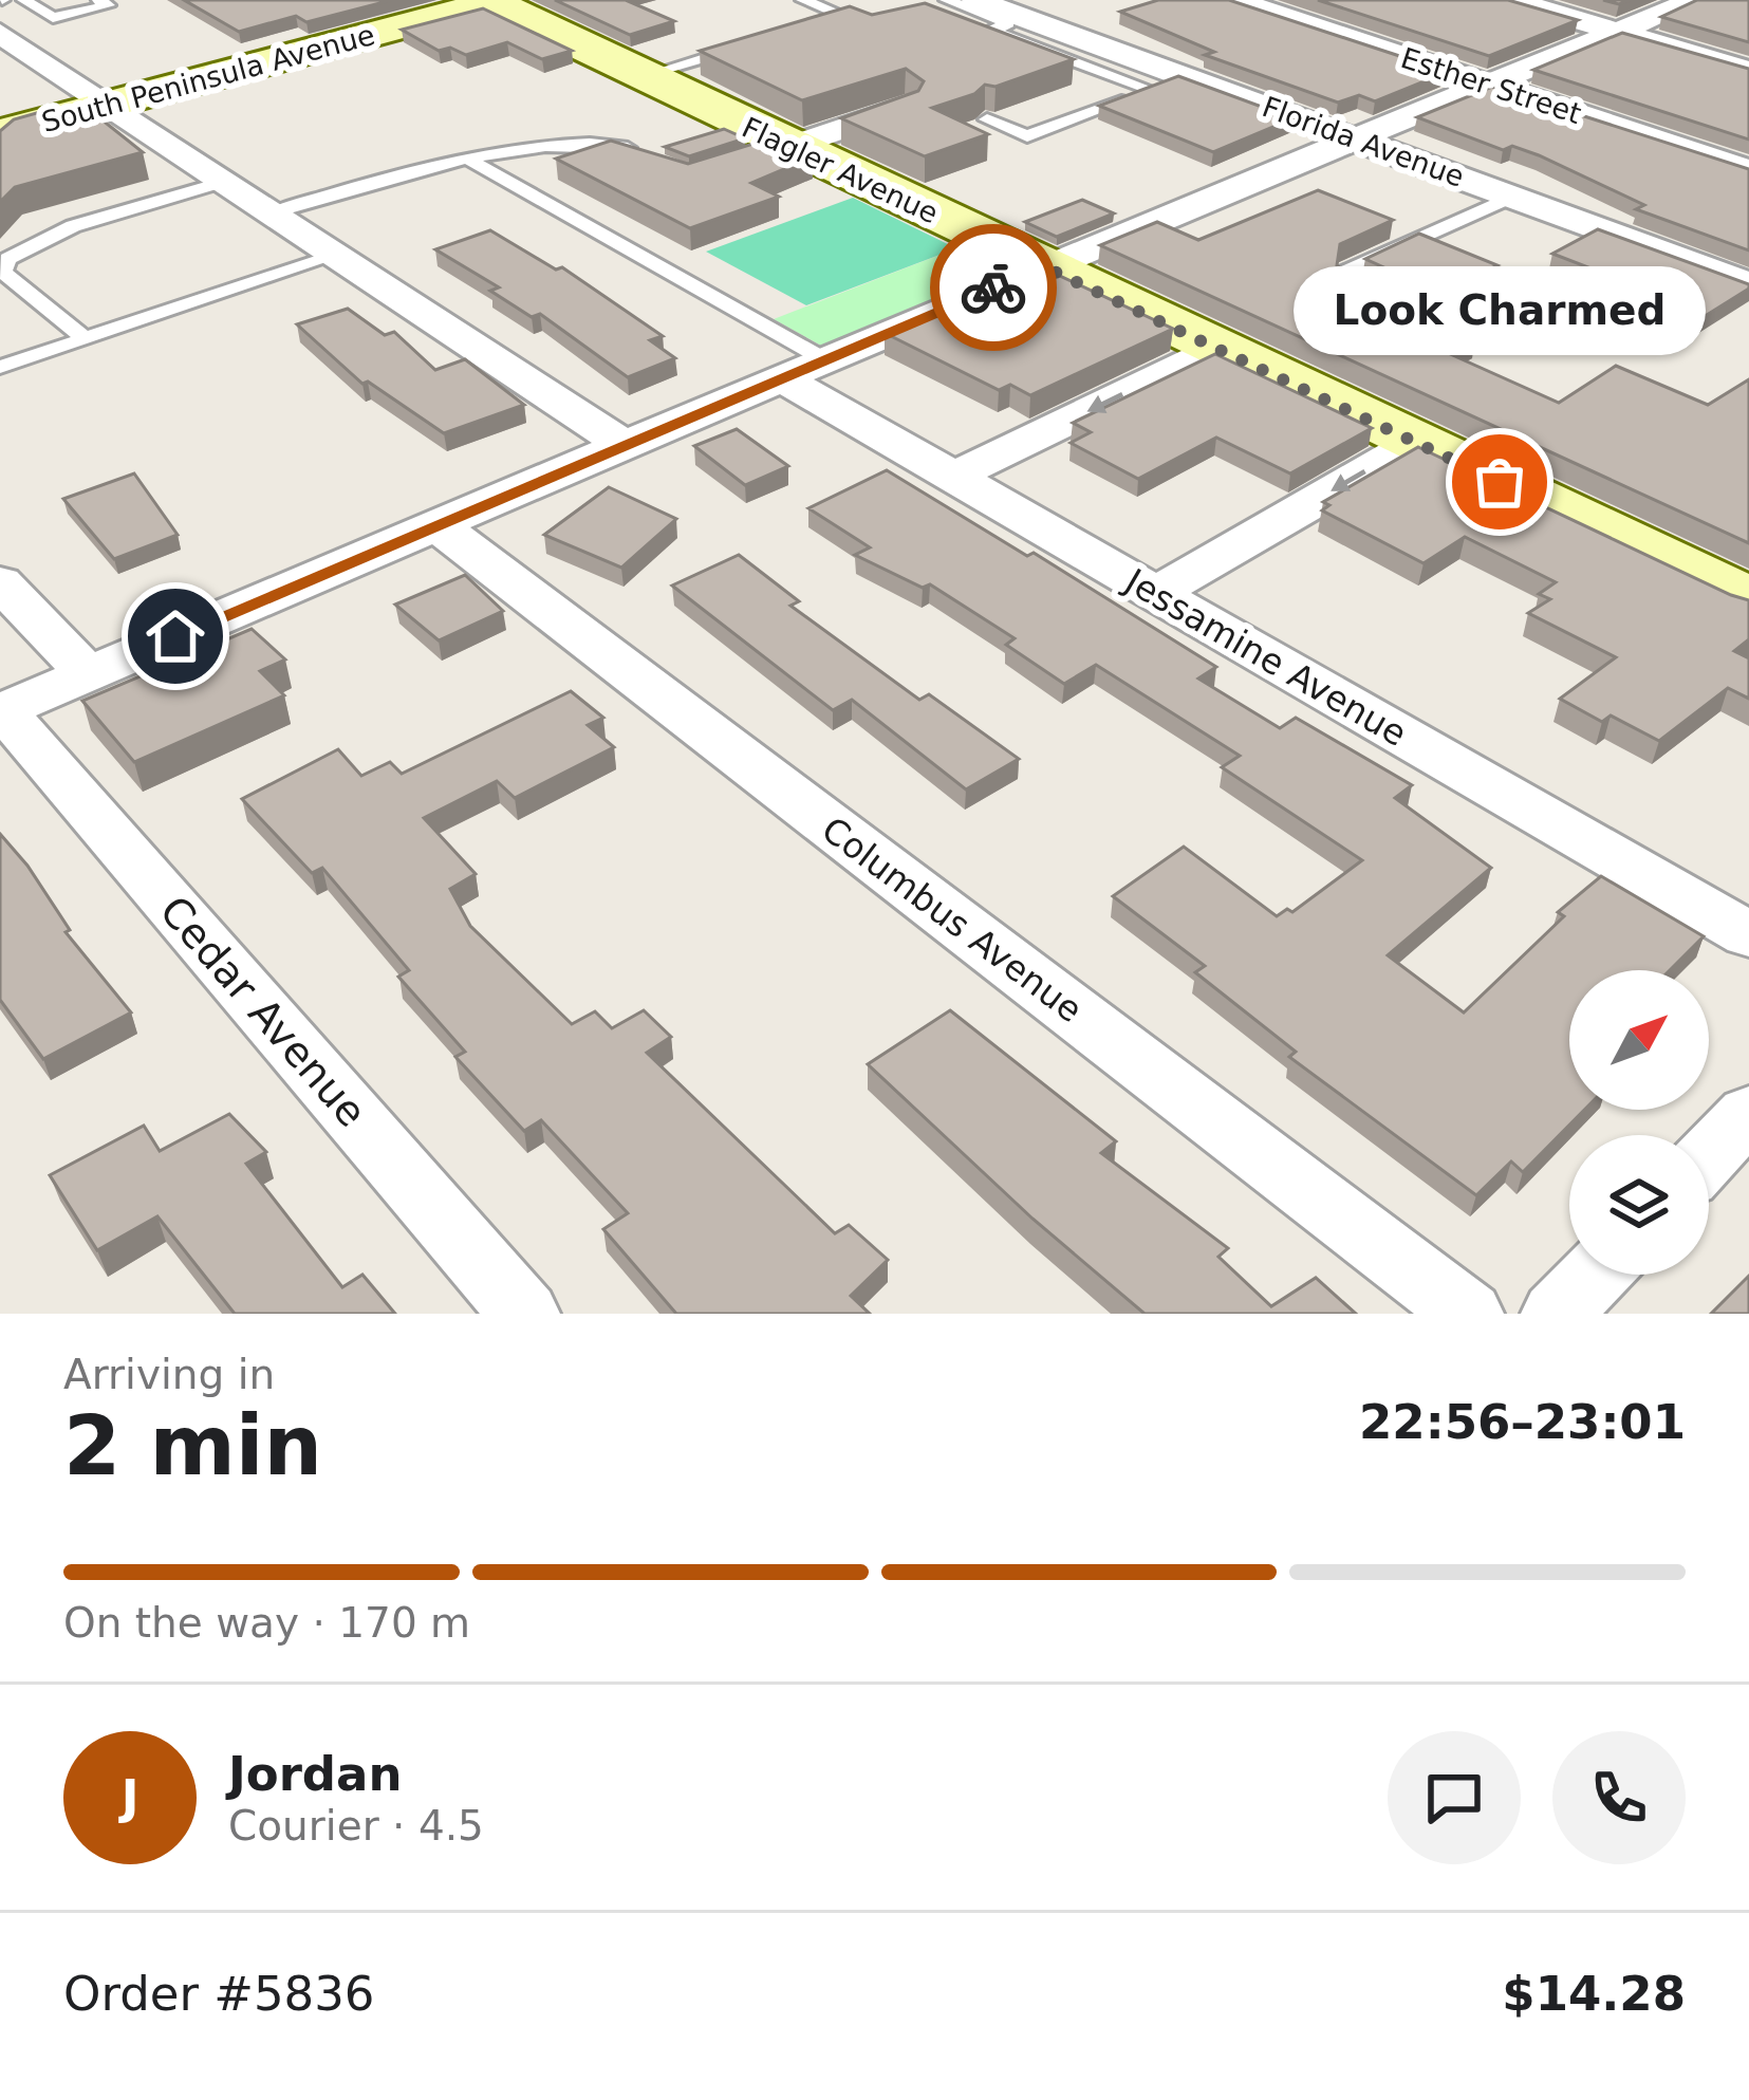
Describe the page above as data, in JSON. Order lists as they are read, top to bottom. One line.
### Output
{"streets":{"street":["South Peninsula Avenue","Esther Street","Florida Avenue","Flagler Avenue","Jessamine Avenue","Columbus Avenue","Cedar Avenue"]},"crossings":[["South Peninsula Avenue","Flagler Avenue"]],"places":["Look Charmed"],"north":"top right","page":{"bubble":"Look Charmed","heading":["2 min","Arriving in","22:56–23:01"],"panel":["Jordan","Courier · 4.5","Order #5836","$14.28"],"bar":"On the way · 170 m","round":"J"}}
